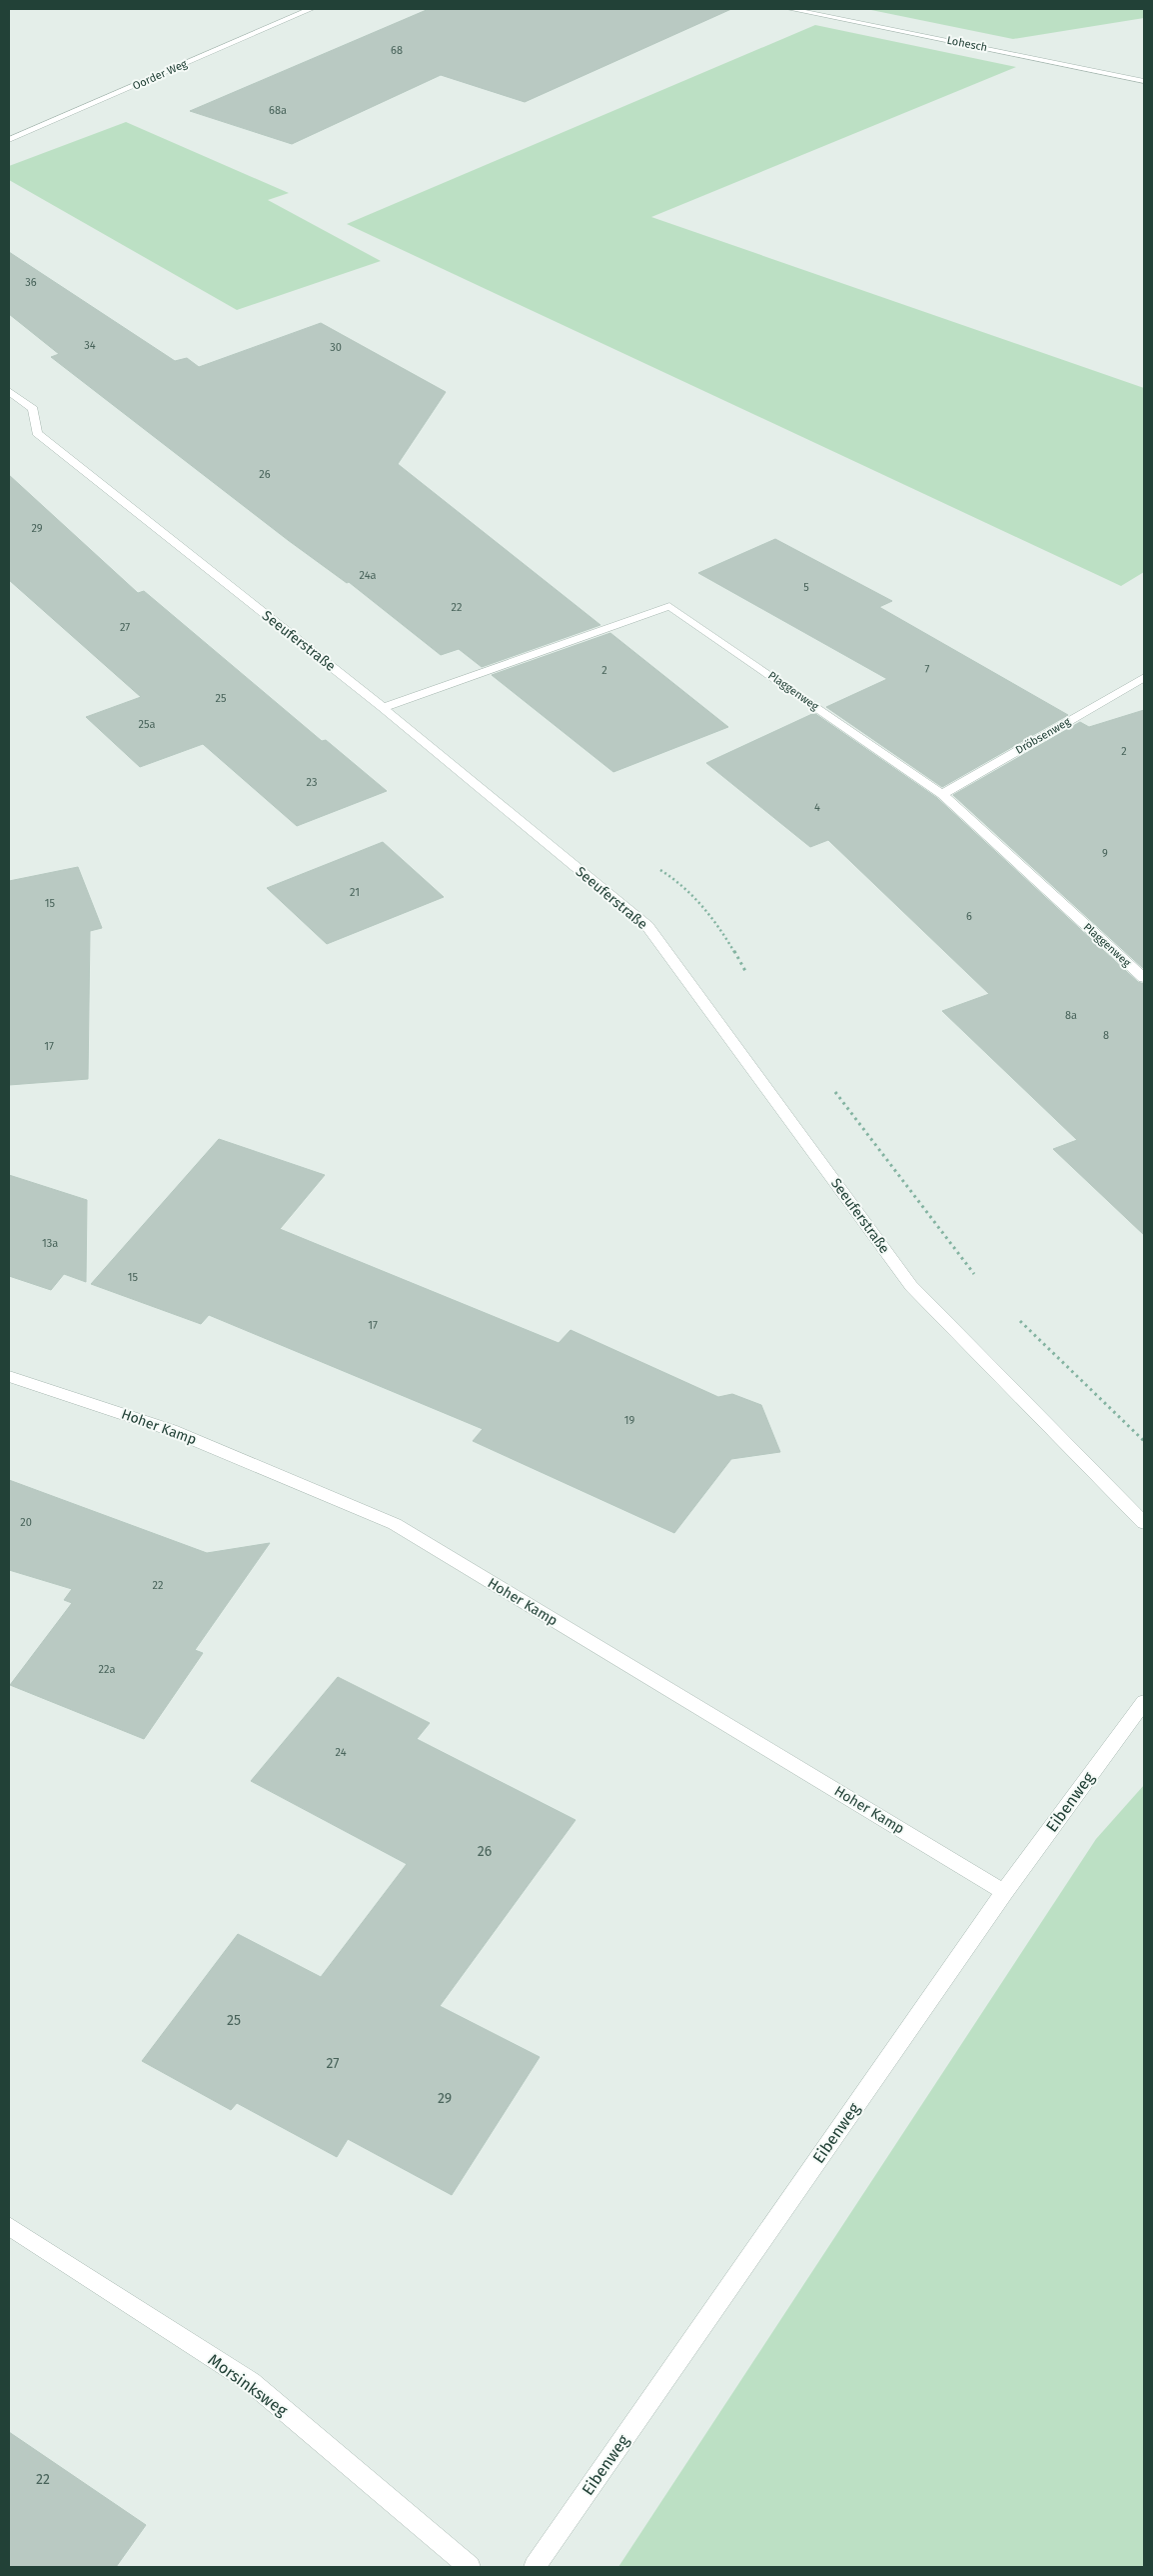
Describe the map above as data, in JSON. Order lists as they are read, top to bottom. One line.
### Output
{"streets":{"street":["Lohesch","Oorder Weg","Seeuferstraße","Plaggenweg","Dröbsenweg","Hoher Kamp","Eibenweg","Morsinksweg"]},"crossings":[["Seeuferstraße","Plaggenweg"],["Plaggenweg","Dröbsenweg"],["Hoher Kamp","Eibenweg"]],"house_numbers":["68","68a","36","34","30","26","29","24a","5","22","27","7","2","25","25a","2","23","4","9","21","15","6","8a","8","17","13a","15","17","19","20","22","22a","24","26","25","27","29","22"]}
